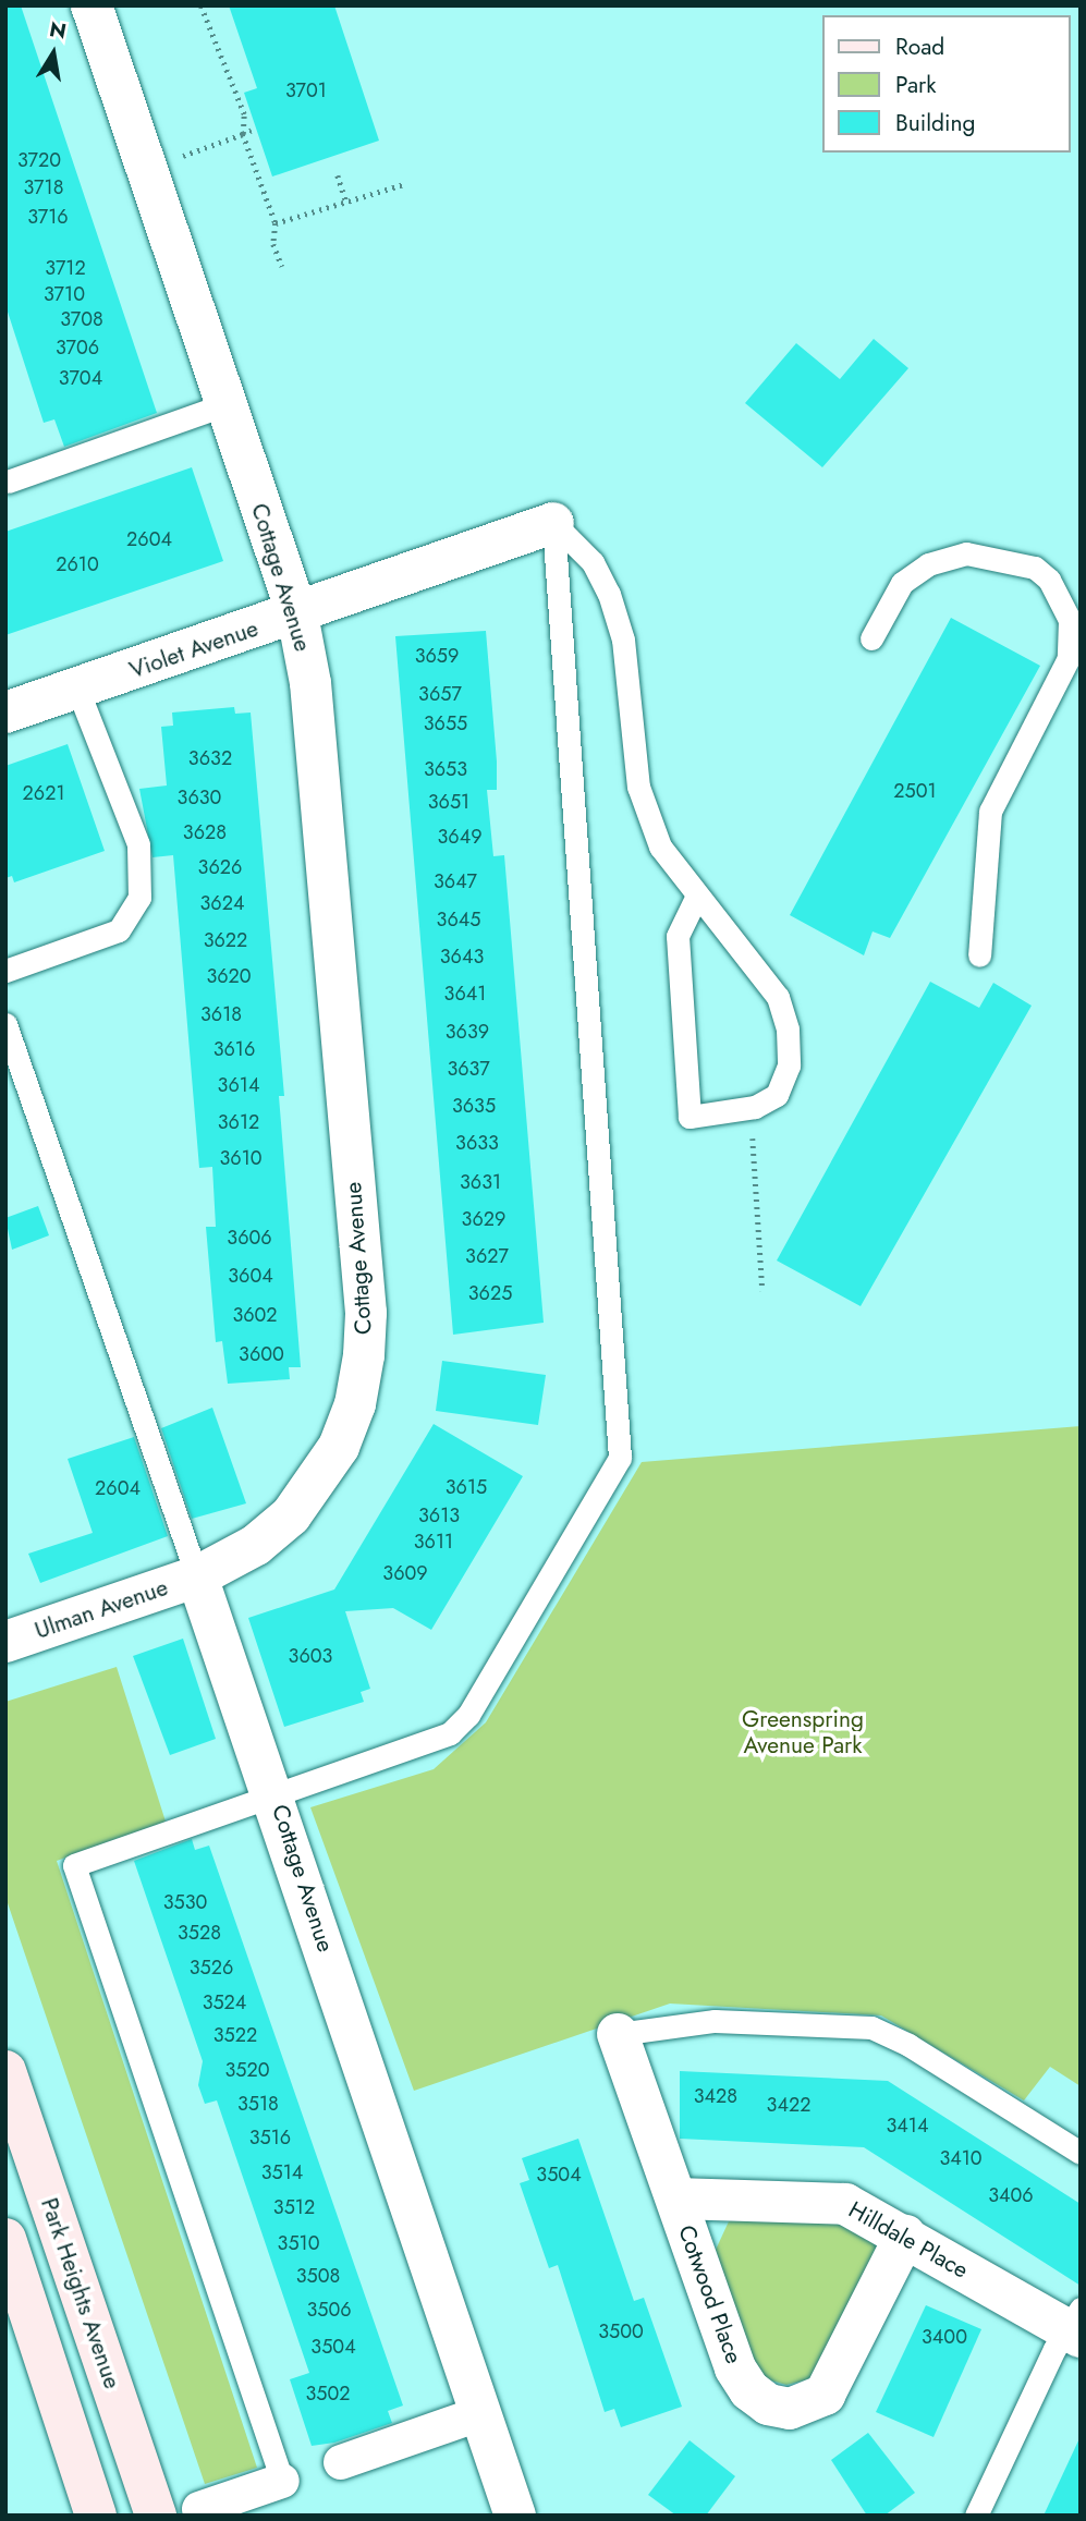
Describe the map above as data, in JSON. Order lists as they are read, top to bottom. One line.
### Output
{"streets":{"main road":["Park Heights Avenue"],"street":["Cottage Avenue","Violet Avenue","Ulman Avenue","Hilldale Place","Cotwood Place"]},"crossings":[["Cottage Avenue","Violet Avenue"],["Cottage Avenue","Ulman Avenue"],["Hilldale Place","Cotwood Place"]],"parks":["Greenspring Avenue Park"],"house_numbers":["3701","3720","3718","3716","3712","3710","3708","3706","3704","2604","2610","3659","3657","3655","3632","3653","2501","2621","3630","3651","3628","3649","3626","3647","3624","3645","3622","3643","3620","3641","3618","3639","3616","3637","3614","3635","3612","3633","3610","3631","3629","3606","3627","3604","3625","3602","3600","3615","2604","3613","3611","3609","3603","3530","3528","3526","3524","3522","3520","3428","3518","3422","3414","3516","3410","3514","3504","3406","3512","3510","3508","3506","3500","3400","3504","3502"],"legend":["Road","Park","Building"],"north":"top"}
